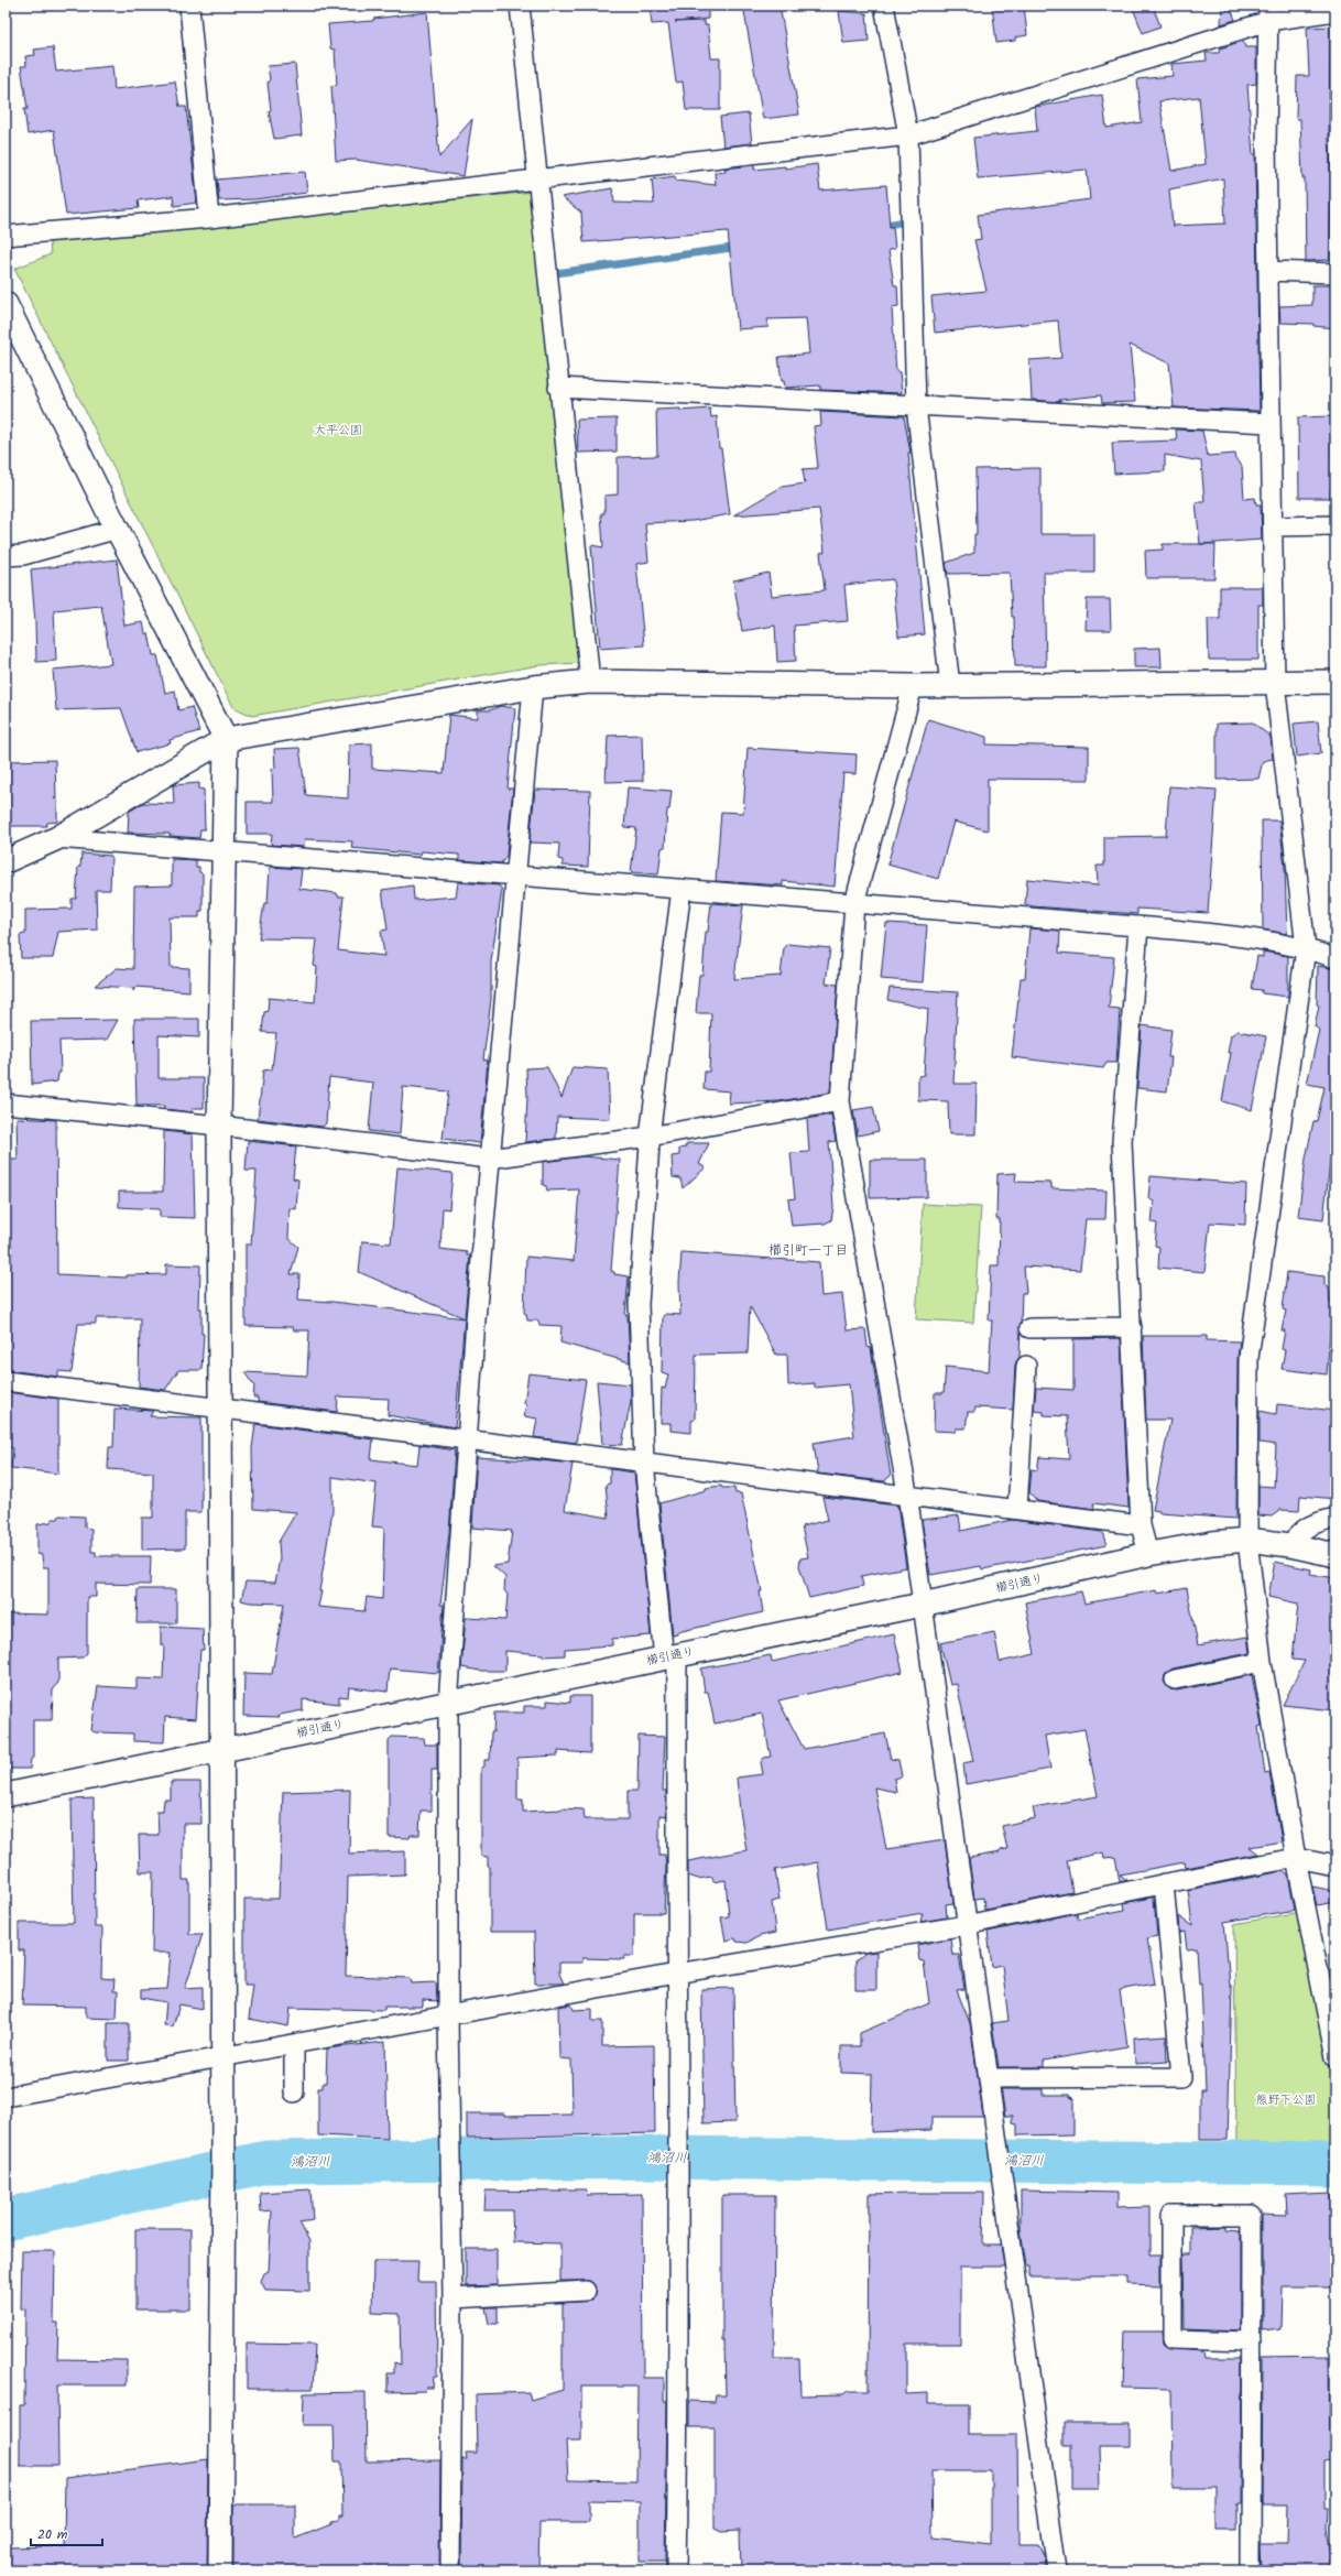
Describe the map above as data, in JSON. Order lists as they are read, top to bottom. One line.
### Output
{"streets":{"street":["櫛引通り"]},"districts":["櫛引町一丁目"],"water":["鴻沼川"],"parks":["大平公園","熊野下公園"],"scale_bar":"20 m"}
